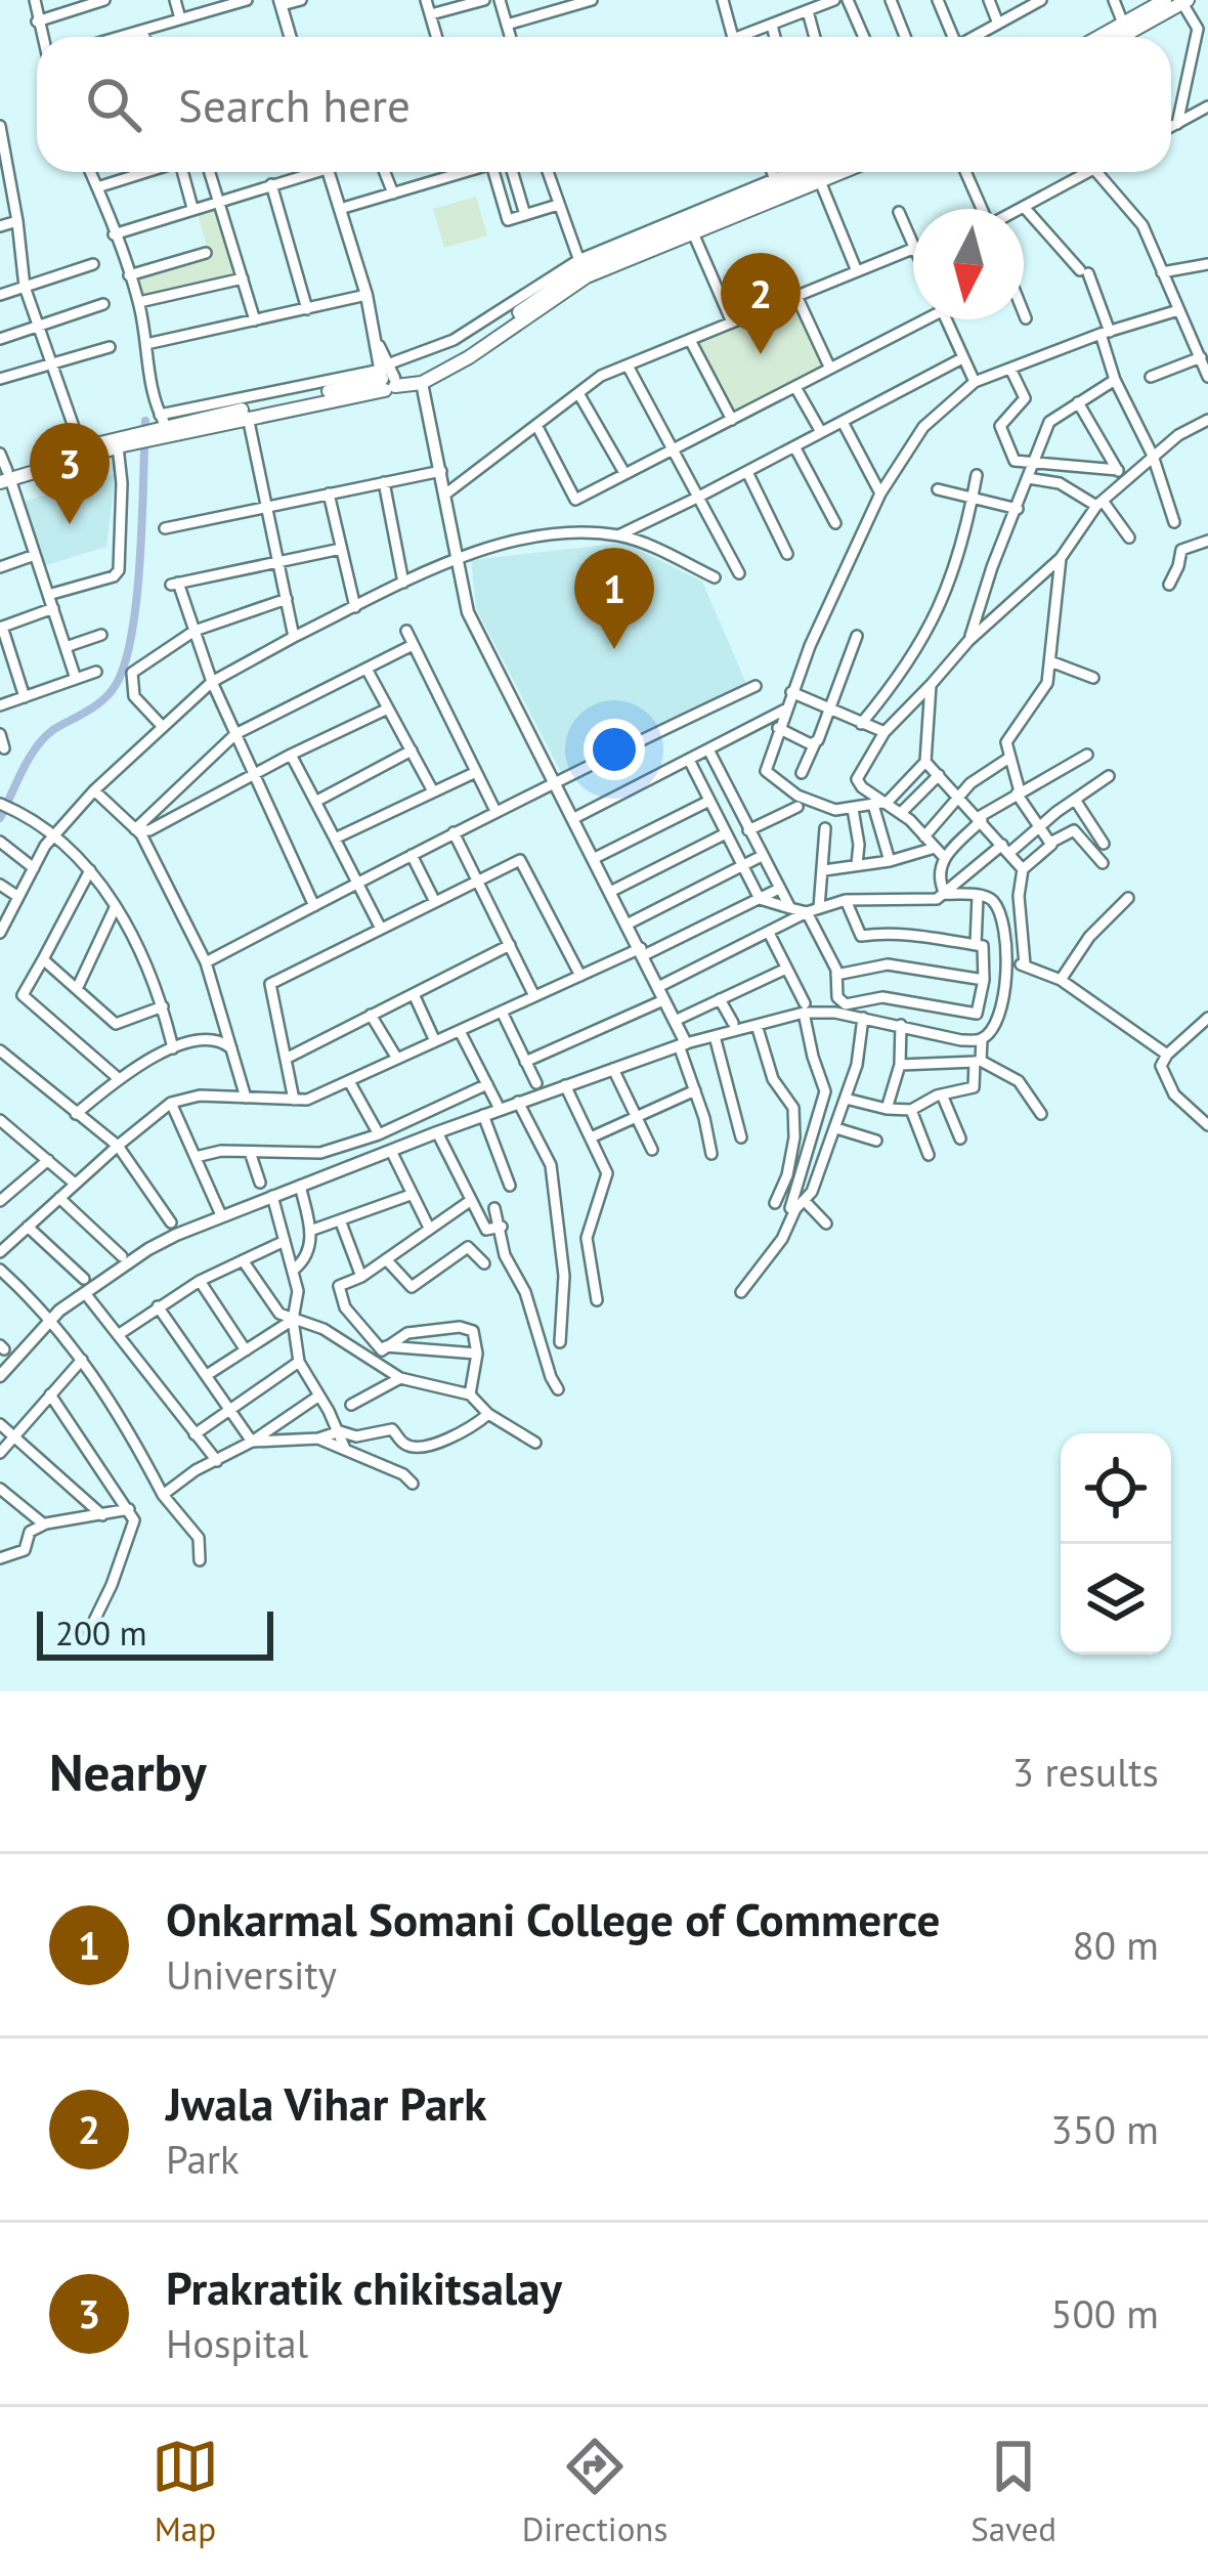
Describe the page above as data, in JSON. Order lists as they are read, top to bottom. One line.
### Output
{"scale_bar":"200 m","north":"bottom","page":{"search":"Search here","pins":["2","3","1"],"scale":"200 m","heading":["Nearby","3 results"],"list":[{"mark":"1","name":"Onkarmal Somani College of Commerce","note":"University","value":"80 m"},{"mark":"2","name":"Jwala Vihar Park","note":"Park","value":"350 m"},{"mark":"3","name":"Prakratik chikitsalay","note":"Hospital","value":"500 m"}],"nav":["Map","Directions","Saved"]}}
